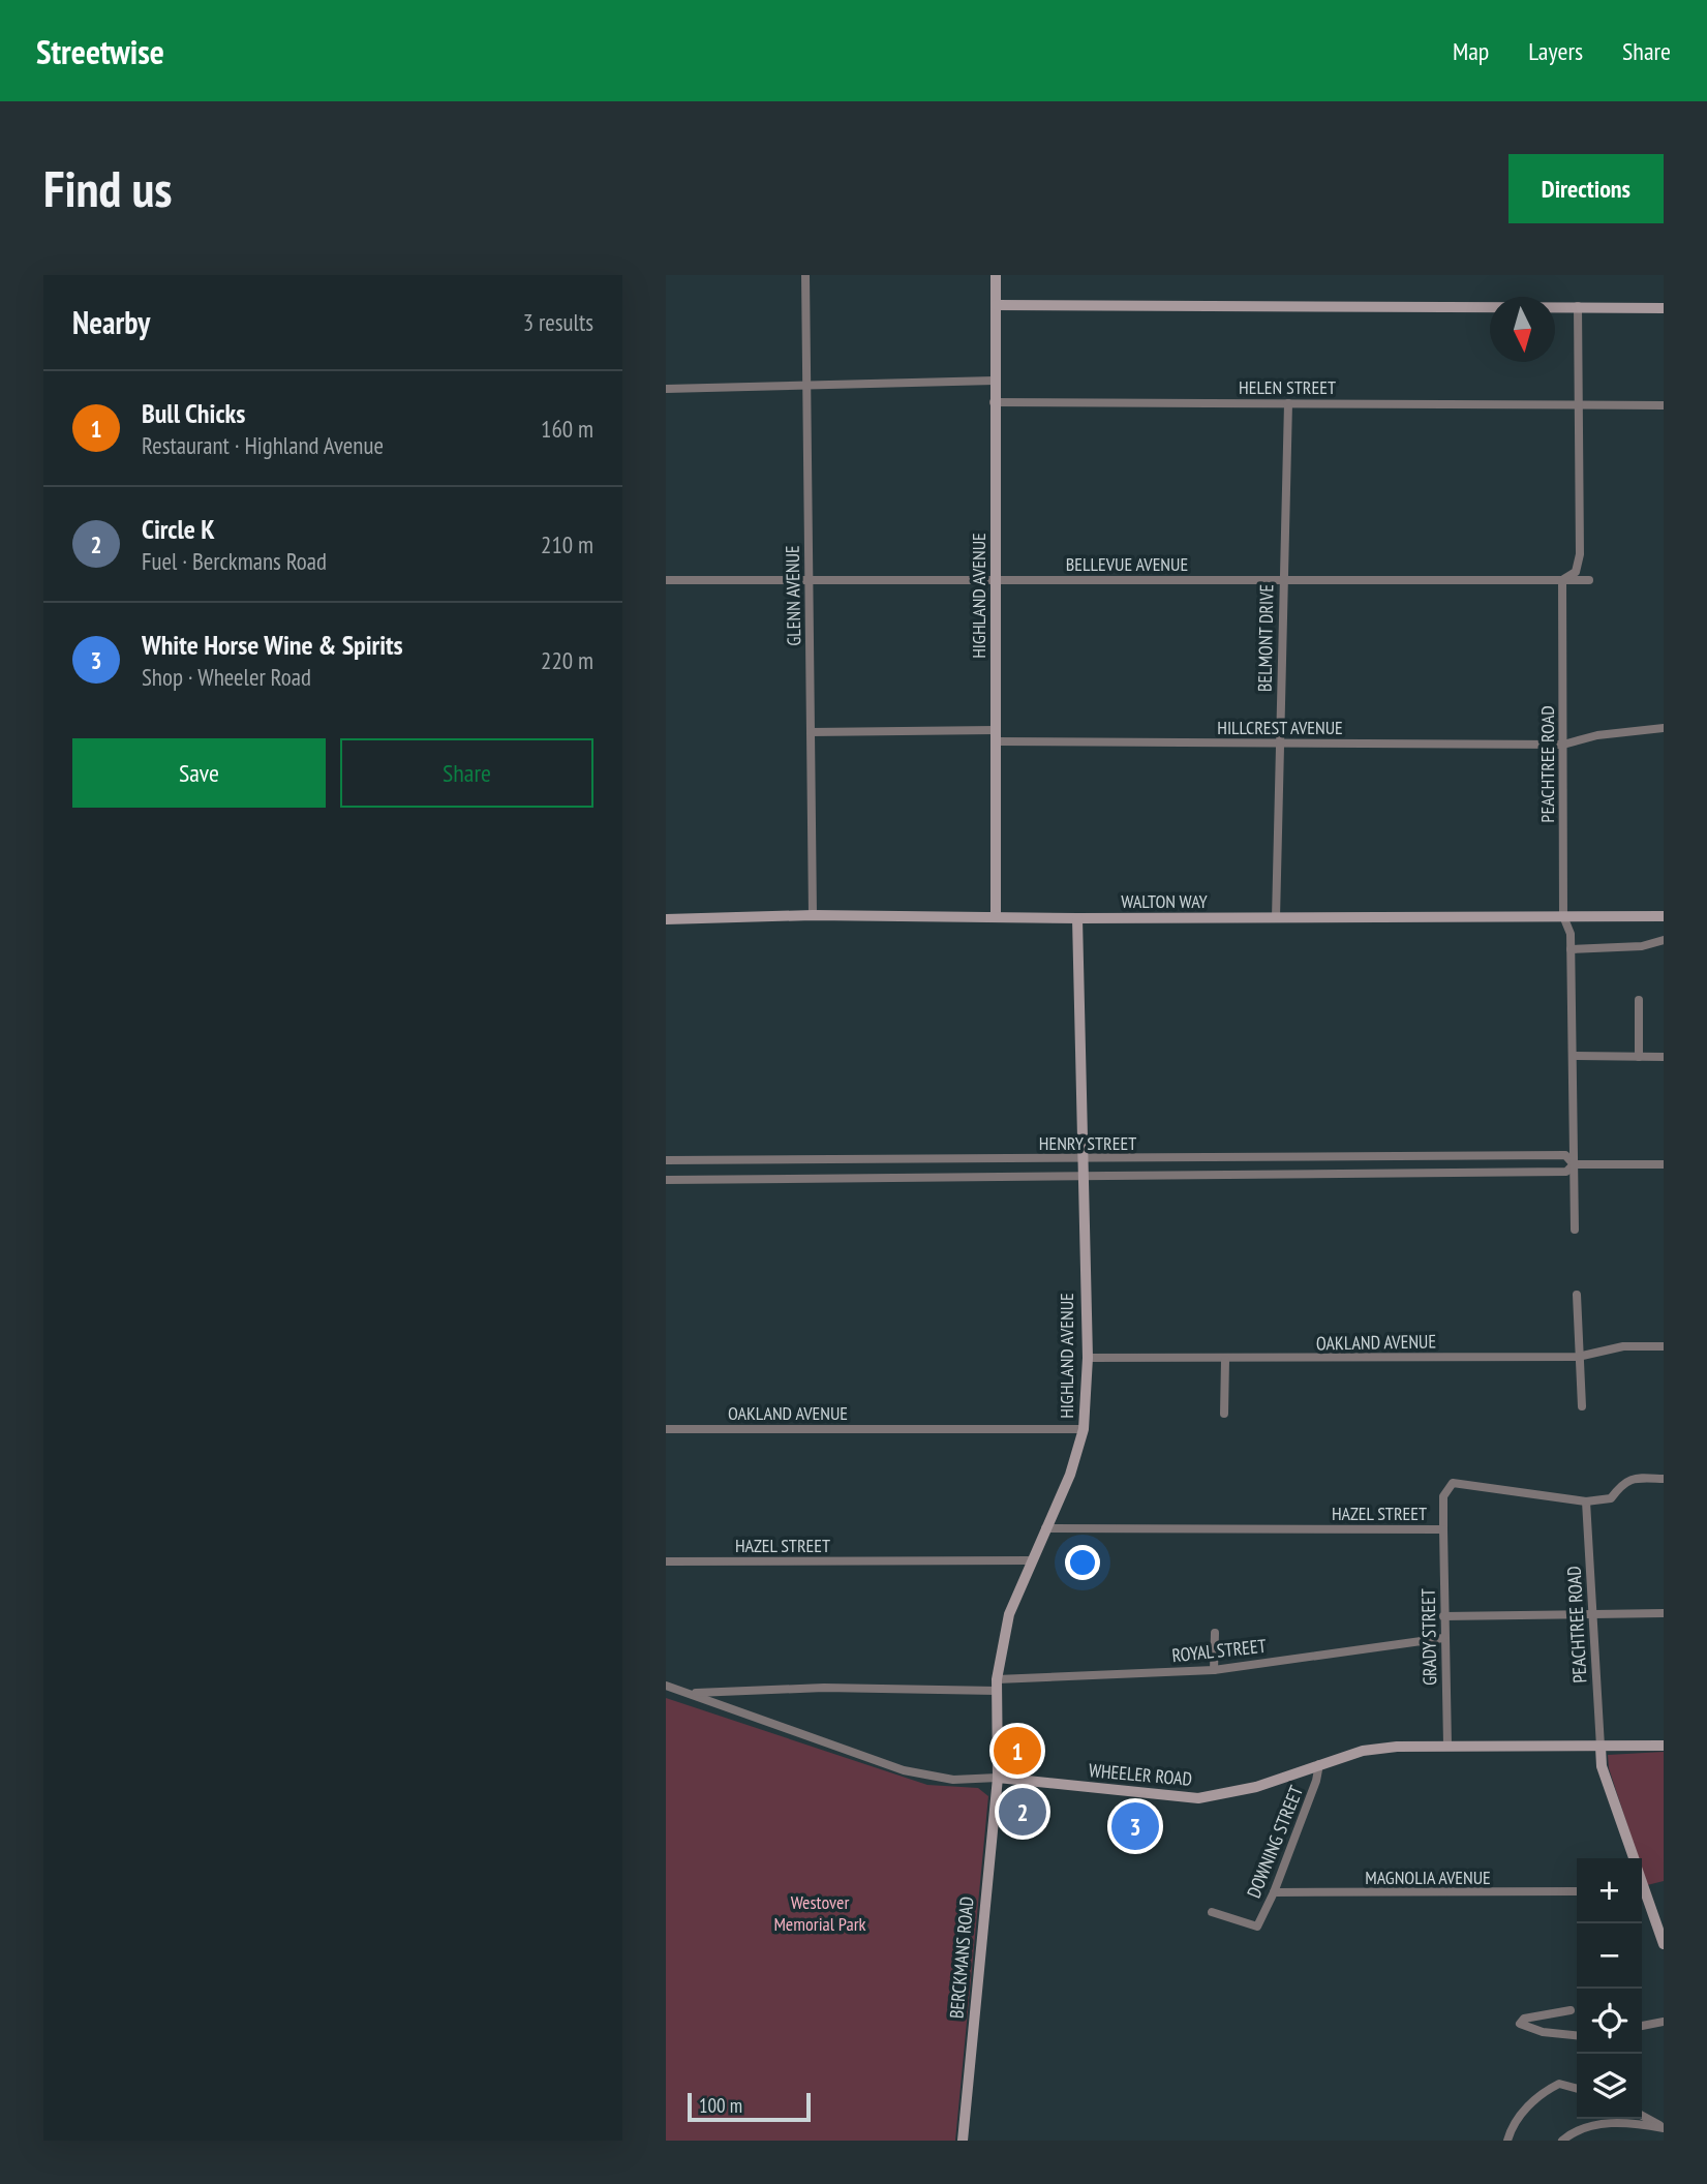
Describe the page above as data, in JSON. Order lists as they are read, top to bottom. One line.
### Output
{"streets":{"main road":["HIGHLAND AVENUE","WALTON WAY","WHEELER ROAD","BERCKMANS ROAD"],"street":["HELEN STREET","BELLEVUE AVENUE","GLENN AVENUE","BELMONT DRIVE","HILLCREST AVENUE","PEACHTREE ROAD","HENRY STREET","OAKLAND AVENUE","HAZEL STREET","GRADY STREET","ROYAL STREET","DOWNING STREET","MAGNOLIA AVENUE"]},"crossings":[["HELEN STREET","HIGHLAND AVENUE"],["HELEN STREET","BELMONT DRIVE"],["BELLEVUE AVENUE","GLENN AVENUE"],["BELLEVUE AVENUE","HIGHLAND AVENUE"],["BELLEVUE AVENUE","BELMONT DRIVE"],["BELLEVUE AVENUE","PEACHTREE ROAD"],["GLENN AVENUE","HILLCREST AVENUE"],["GLENN AVENUE","WALTON WAY"],["HIGHLAND AVENUE","HILLCREST AVENUE"],["HIGHLAND AVENUE","WALTON WAY"],["HIGHLAND AVENUE","HENRY STREET"],["HIGHLAND AVENUE","OAKLAND AVENUE"],["HIGHLAND AVENUE","HAZEL STREET"],["HIGHLAND AVENUE","ROYAL STREET"],["HIGHLAND AVENUE","WHEELER ROAD"],["HIGHLAND AVENUE","BERCKMANS ROAD"],["BELMONT DRIVE","HILLCREST AVENUE"],["BELMONT DRIVE","WALTON WAY"],["HILLCREST AVENUE","PEACHTREE ROAD"],["PEACHTREE ROAD","WALTON WAY"],["PEACHTREE ROAD","HENRY STREET"],["PEACHTREE ROAD","HAZEL STREET"],["PEACHTREE ROAD","WHEELER ROAD"],["HAZEL STREET","GRADY STREET"],["GRADY STREET","ROYAL STREET"],["GRADY STREET","WHEELER ROAD"],["ROYAL STREET","WHEELER ROAD"],["WHEELER ROAD","DOWNING STREET"],["WHEELER ROAD","BERCKMANS ROAD"],["DOWNING STREET","MAGNOLIA AVENUE"]],"parks":["Westover Memorial Park"],"scale_bar":"100 m","north":"bottom","page":{"header":"Streetwise","nav":["Map","Layers","Share"],"buttons":["Directions",["Save","Share"]],"title":"Find us","heading":["Nearby","3 results"],"list":[{"mark":"1","name":"Bull Chicks","note":"Restaurant · Highland Avenue","value":"160 m"},{"mark":"2","name":"Circle K","note":"Fuel · Berckmans Road","value":"210 m"},{"mark":"3","name":"White Horse Wine & Spirits","note":"Shop · Wheeler Road","value":"220 m"}],"pins":["1","2","3"],"map_buttons":["+","−"],"scale":"100 m"}}
